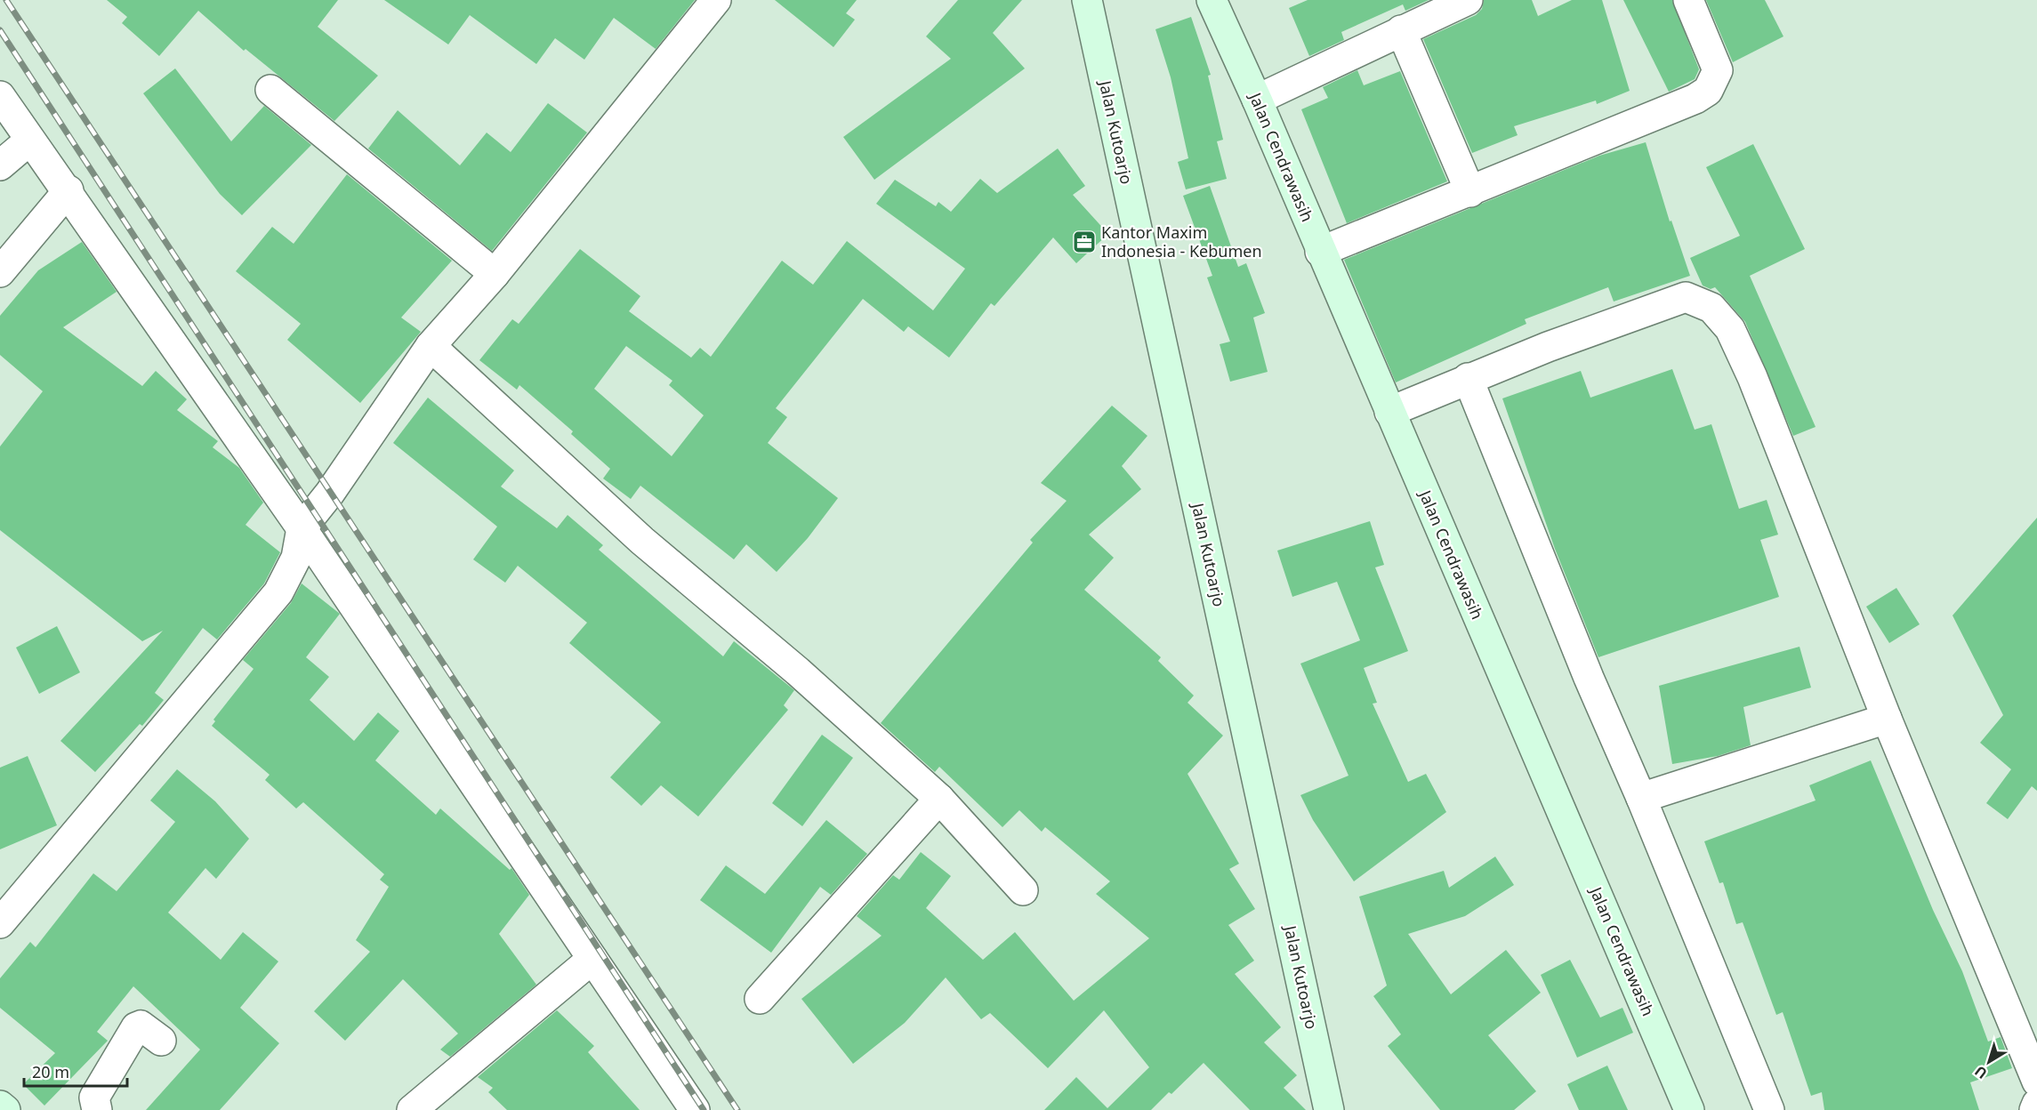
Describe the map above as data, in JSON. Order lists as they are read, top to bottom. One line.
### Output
{"streets":{"main road":["Jalan Kutoarjo","Jalan Cendrawasih"]},"places":{"office":["Kantor Maxim Indonesia - Kebumen"]},"scale_bar":"20 m","north":"bottom left"}
